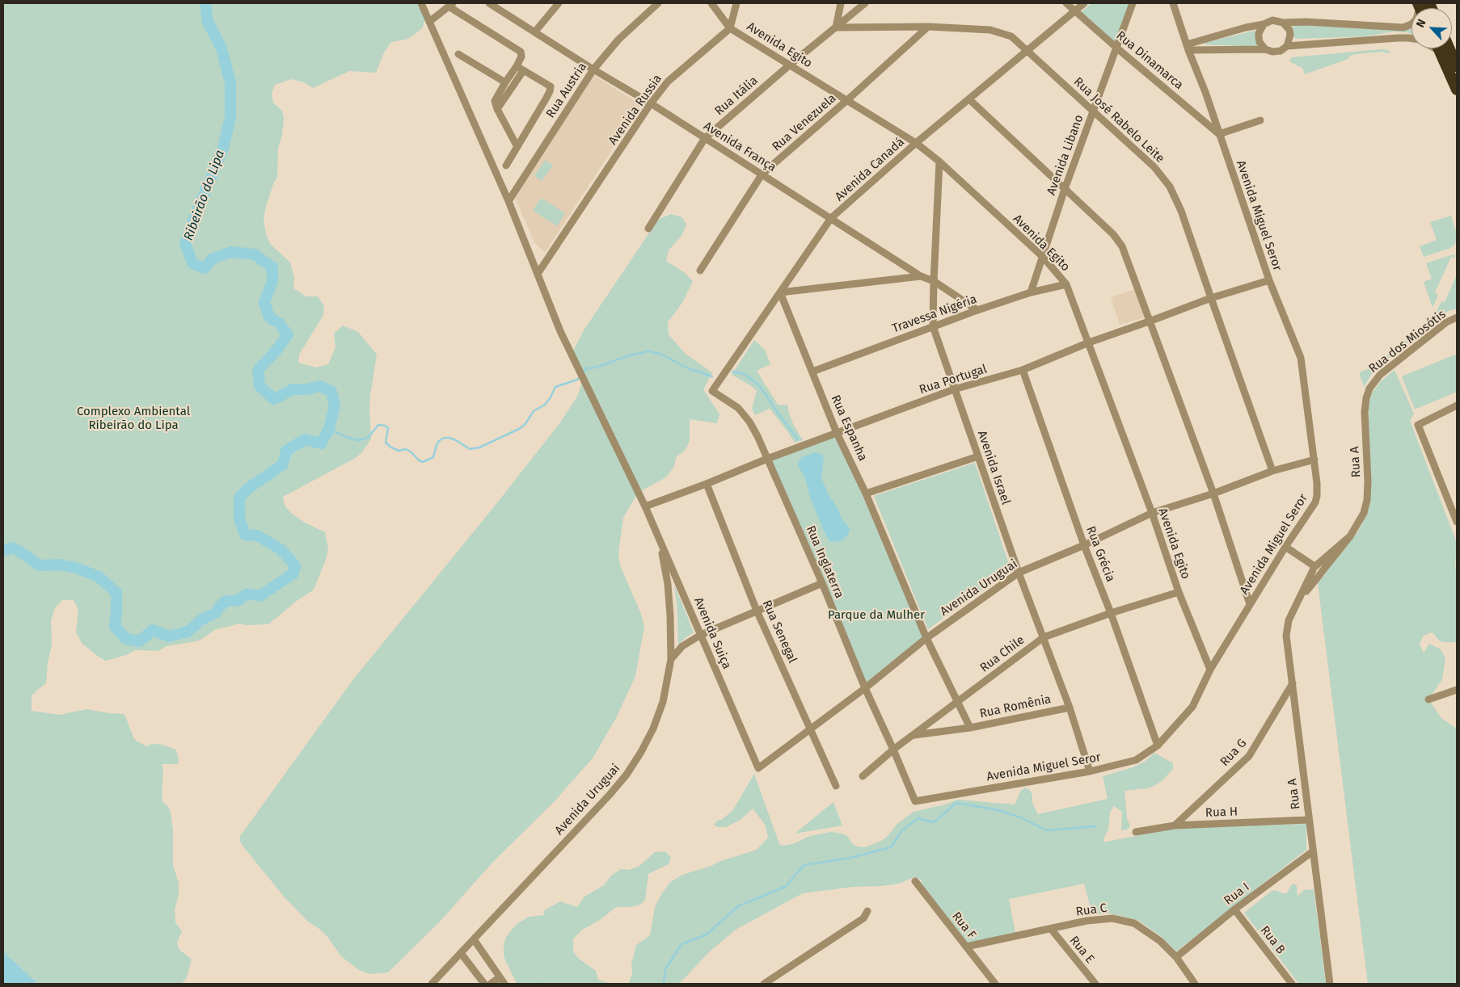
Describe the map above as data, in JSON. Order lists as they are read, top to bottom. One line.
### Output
{"streets":{"street":["Avenida Egito","Rua Dinamarca","Rua Austria","Rua Itália","Avenida Russia","Rua José Rabelo Leite","Rua Venezuela","Avenida França","Avenida Libano","Avenida Canadá","Avenida Miguel Seror","Travessa Nigéria","Rua dos Miosótis","Rua Portugal","Rua Espanha","Rua A","Avenida Israel","Rua Grécia","Rua Inglaterra","Avenida Uruguai","Rua Senegal","Avenida Suiça","Rua Chile","Rua Romênia","Rua G","Rua H","Rua I","Rua C","Rua F","Rua B","Rua E"]},"crossings":[["Avenida Egito","Rua Itália"],["Avenida Egito","Avenida Russia"],["Avenida Egito","Rua Venezuela"],["Avenida Egito","Avenida Libano"],["Avenida Egito","Avenida Canadá"],["Avenida Egito","Avenida Miguel Seror"],["Avenida Egito","Travessa Nigéria"],["Avenida Egito","Rua Portugal"],["Avenida Egito","Avenida Israel"],["Avenida Egito","Avenida Uruguai"],["Avenida Egito","Rua Chile"],["Rua Dinamarca","Avenida Libano"],["Rua Dinamarca","Avenida Canadá"],["Rua Dinamarca","Avenida Miguel Seror"],["Rua Austria","Avenida França"],["Rua Austria","Avenida Suiça"],["Rua Itália","Rua José Rabelo Leite"],["Rua Itália","Avenida França"],["Avenida Russia","Avenida França"],["Avenida Russia","Avenida Suiça"],["Rua José Rabelo Leite","Rua Venezuela"],["Rua José Rabelo Leite","Avenida Libano"],["Rua José Rabelo Leite","Avenida Canadá"],["Rua José Rabelo Leite","Rua Portugal"],["Rua José Rabelo Leite","Avenida Uruguai"],["Rua Venezuela","Avenida França"],["Avenida França","Avenida Canadá"],["Avenida França","Travessa Nigéria"],["Avenida França","Avenida Israel"],["Avenida Libano","Travessa Nigéria"],["Avenida Canadá","Rua Espanha"],["Avenida Canadá","Rua Inglaterra"],["Avenida Miguel Seror","Rua Portugal"],["Avenida Miguel Seror","Avenida Israel"],["Avenida Miguel Seror","Rua Grécia"],["Avenida Miguel Seror","Rua Inglaterra"],["Avenida Miguel Seror","Avenida Uruguai"],["Travessa Nigéria","Rua Espanha"],["Travessa Nigéria","Avenida Israel"],["Rua dos Miosótis","Rua A"],["Rua Portugal","Rua Espanha"],["Rua Portugal","Avenida Israel"],["Rua Portugal","Rua Grécia"],["Rua Portugal","Rua Inglaterra"],["Rua Portugal","Rua Senegal"],["Rua Portugal","Avenida Suiça"],["Rua Espanha","Avenida Uruguai"],["Rua Espanha","Rua Chile"],["Rua Espanha","Rua Romênia"],["Rua A","Rua G"],["Rua A","Rua H"],["Rua A","Rua I"],["Avenida Israel","Avenida Uruguai"],["Avenida Israel","Rua Chile"],["Avenida Israel","Rua Romênia"],["Rua Grécia","Avenida Uruguai"],["Rua Grécia","Rua Chile"],["Rua Inglaterra","Avenida Uruguai"],["Rua Inglaterra","Rua Chile"],["Avenida Uruguai","Rua Senegal"],["Avenida Uruguai","Avenida Suiça"],["Rua Chile","Rua Romênia"],["Rua G","Rua H"],["Rua I","Rua C"],["Rua I","Rua B"],["Rua C","Rua F"],["Rua C","Rua E"]],"water":["Ribeirão do Lipa"],"parks":["Complexo Ambiental Ribeirão do Lipa","Parque da Mulher"],"north":"top left"}
